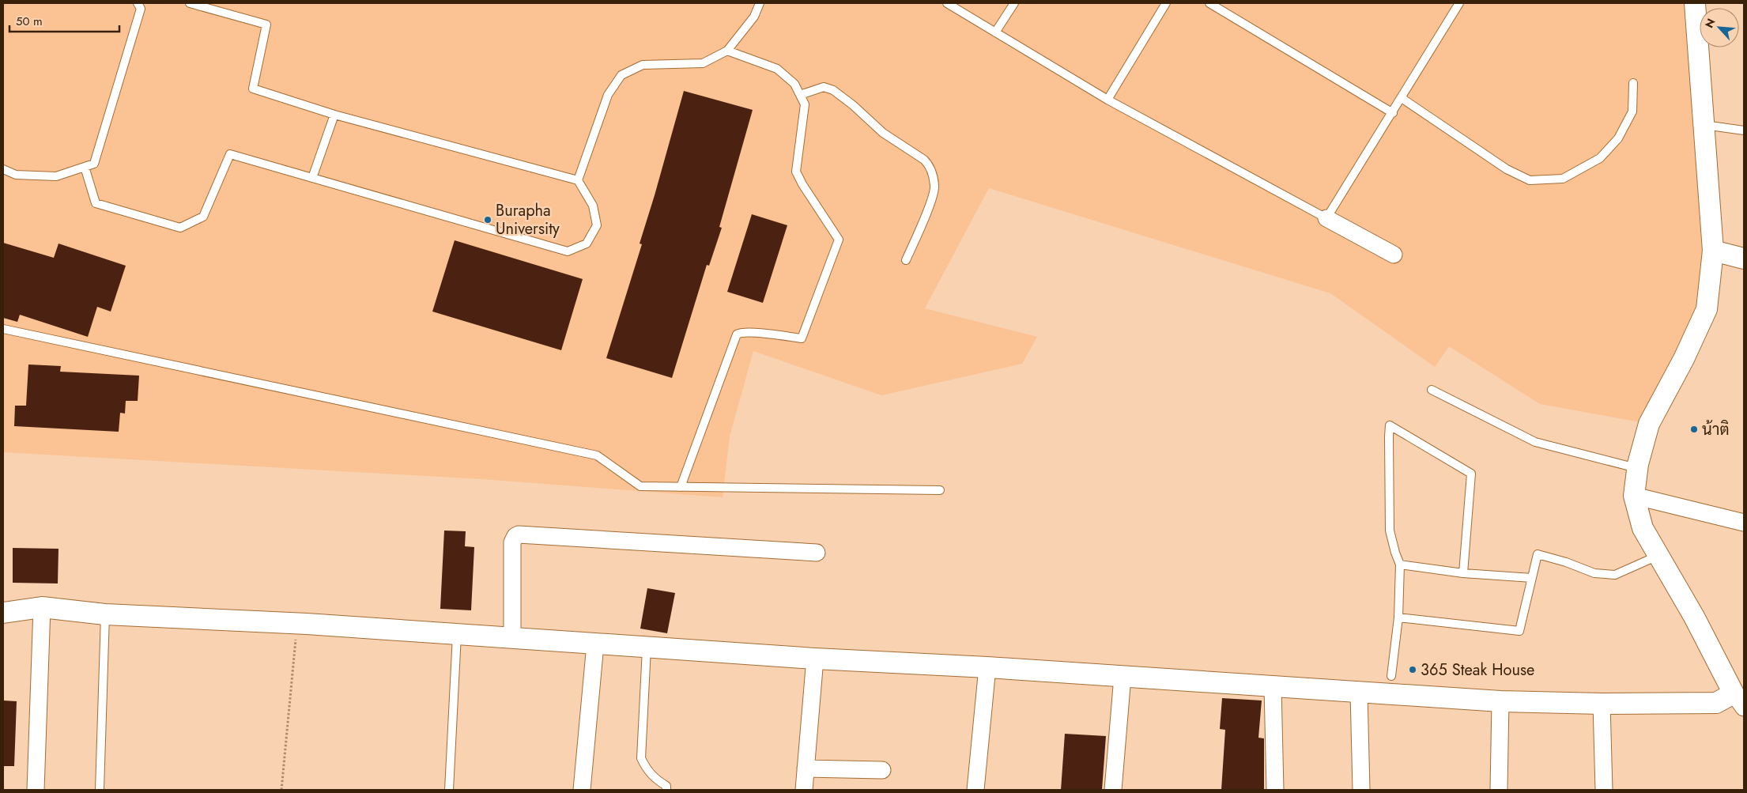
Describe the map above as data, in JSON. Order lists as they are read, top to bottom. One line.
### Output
{"places":["Burapha University","น้าติ","365 Steak House"],"scale_bar":"50 m","north":"top left"}
